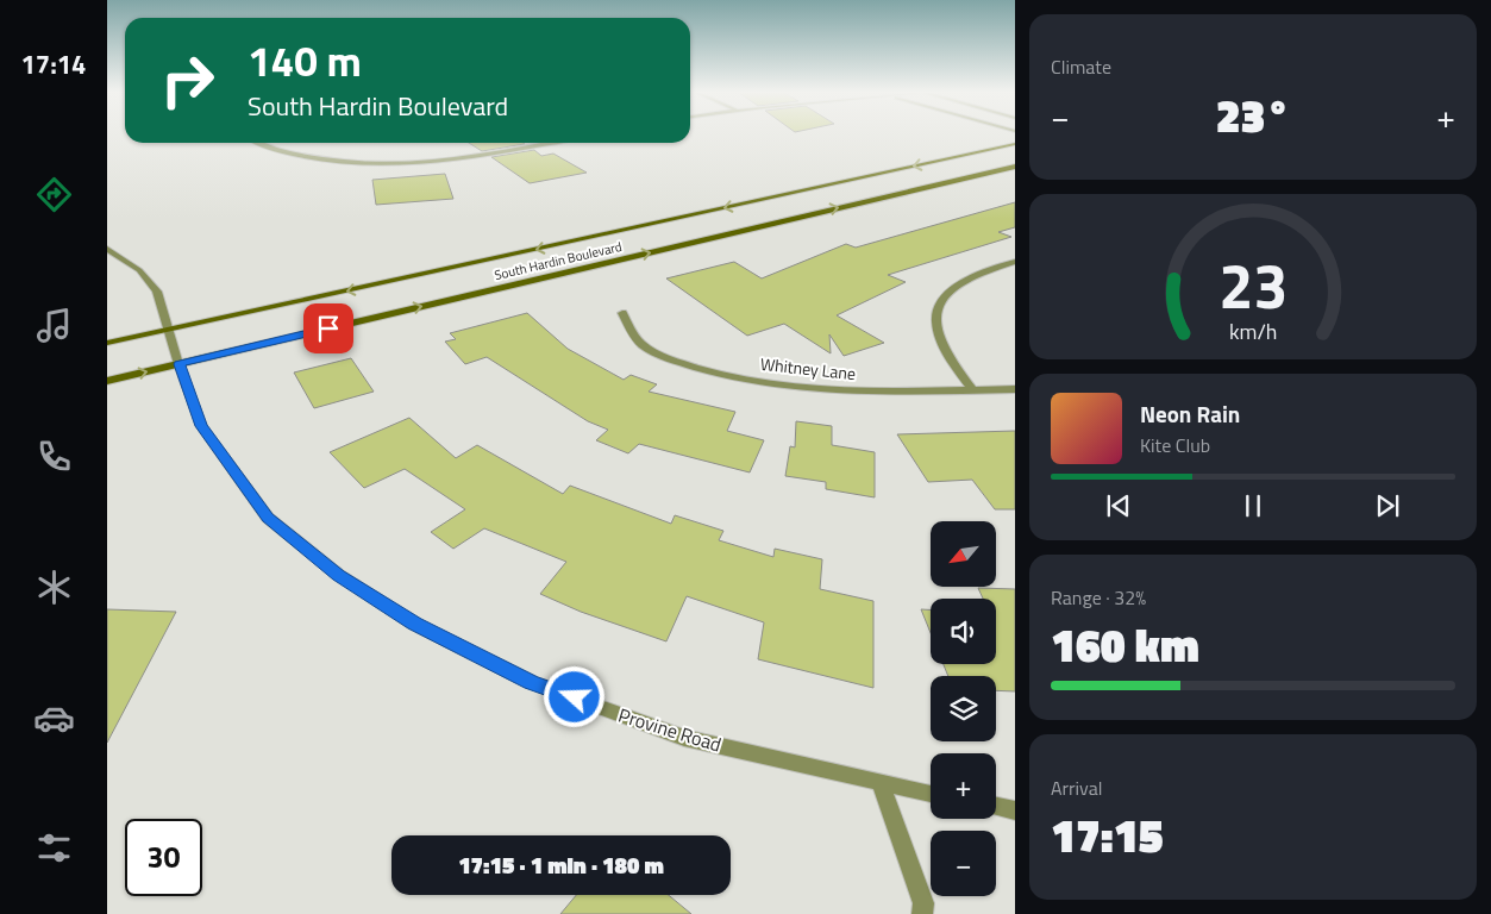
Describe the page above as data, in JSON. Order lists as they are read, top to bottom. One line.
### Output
{"streets":{"main road":["South Hardin Boulevard"],"street":["Whitney Lane","Provine Road"]},"crossings":[["South Hardin Boulevard","Provine Road"]],"north":"bottom left","page":{"tabs":"17:14","tile":["Climate",["Range · 32%","160 km"],["Arrival","17:15"]],"turn":["140 m","South Hardin Boulevard"],"heat":["−","23°","+"],"song":["Neon Rain","Kite Club"],"map_buttons":["+","−"],"limit":"30","trip":"17:15 · 1 min · 180 m","gauge":["23","km/h"]}}
